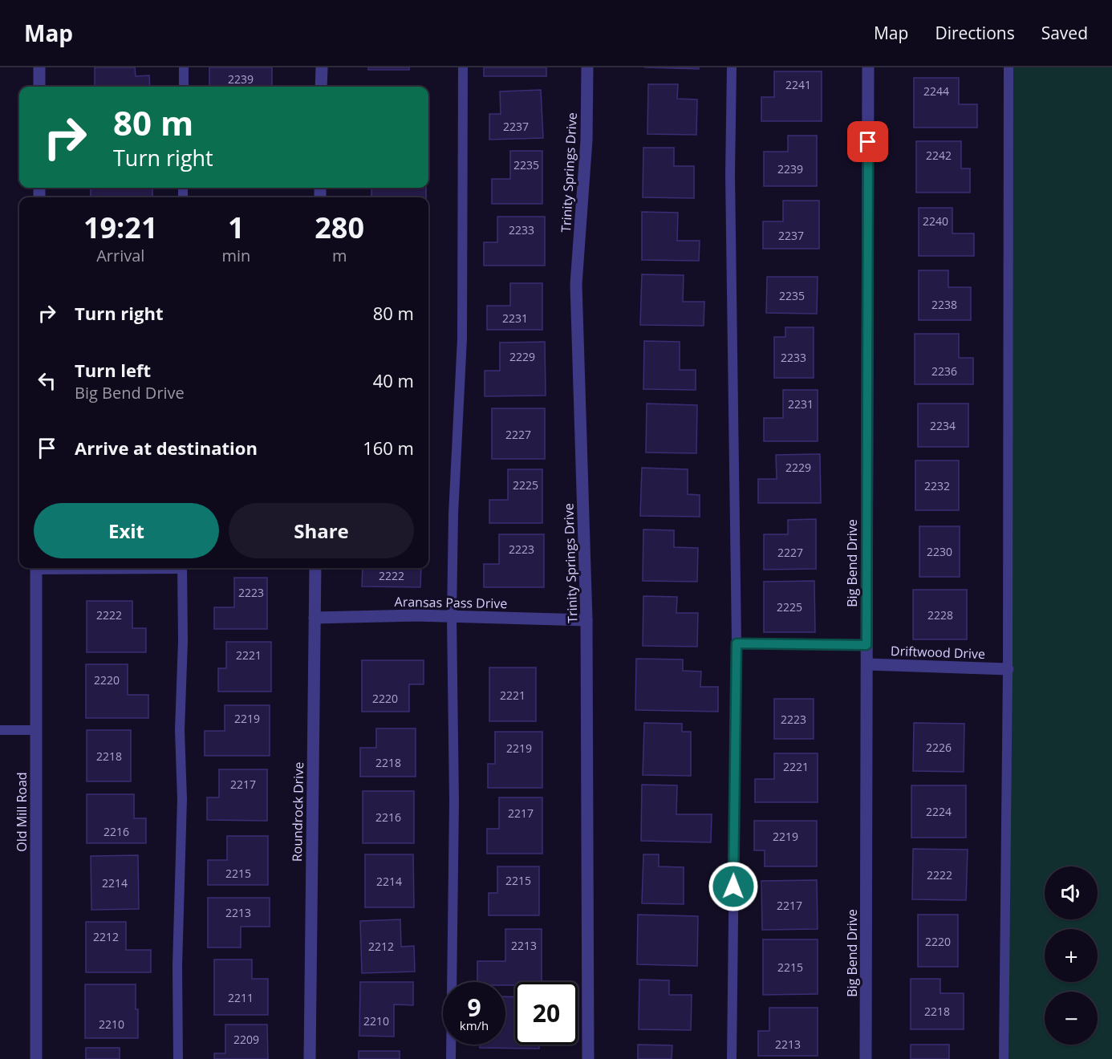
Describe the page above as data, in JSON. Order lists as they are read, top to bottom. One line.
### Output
{"streets":{"street":["Trinity Springs Drive","Big Bend Drive","Aransas Pass Drive","Driftwood Drive","Old Mill Road","Roundrock Drive"]},"crossings":[["Trinity Springs Drive","Aransas Pass Drive"],["Big Bend Drive","Driftwood Drive"],["Aransas Pass Drive","Roundrock Drive"]],"house_numbers":["2239","2241","2244","2237","2242","2235","2239","2240","2233","2237","2235","2238","2231","2229","2233","2236","2231","2234","2227","2229","2225","2232","2223","2230","2227","2222","2223","2225","2222","2228","2221","2220","2221","2220","2219","2223","2226","2219","2218","2218","2221","2217","2224","2217","2216","2216","2219","2215","2222","2215","2214","2214","2217","2213","2212","2220","2213","2212","2215","2211","2218","2210","2210","2209","2213"],"page":{"header":"Map","nav":["Map","Directions","Saved"],"turn":["80 m","Turn right"],"eta":["19:21","Arrival","1","min","280","m"],"list":[{"name":"Turn right","value":"80 m"},{"name":"Turn left","note":"Big Bend Drive","value":"40 m"},{"name":"Arrive at destination","value":"160 m"}],"buttons":["Exit","Share"],"map_buttons":["+","−"],"speed":"9 km/h","limit":"20"}}
